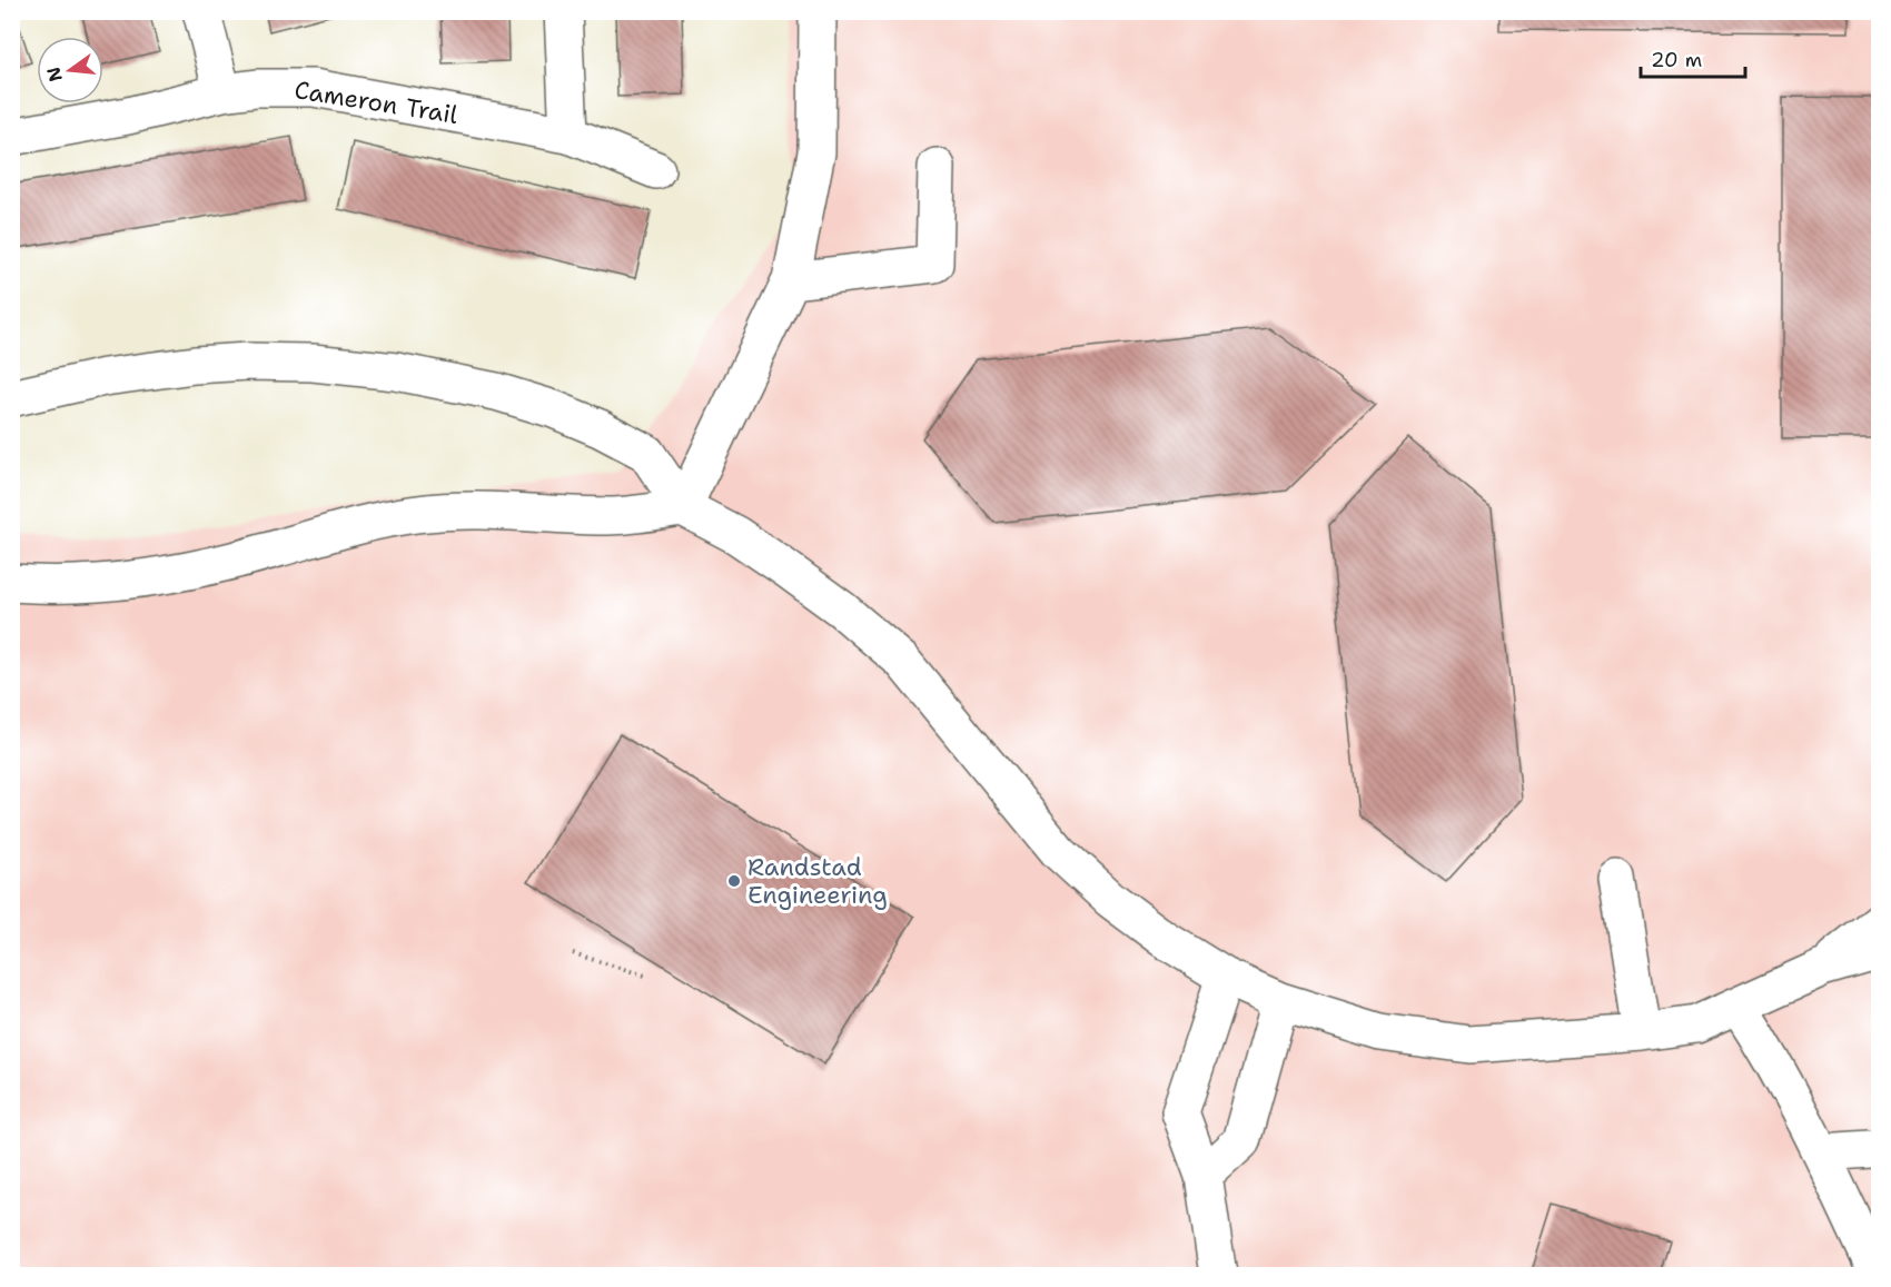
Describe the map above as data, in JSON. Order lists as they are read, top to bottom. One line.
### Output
{"streets":{"street":["Cameron Trail"]},"places":["Randstad Engineering"],"scale_bar":"20 m","north":"left"}
